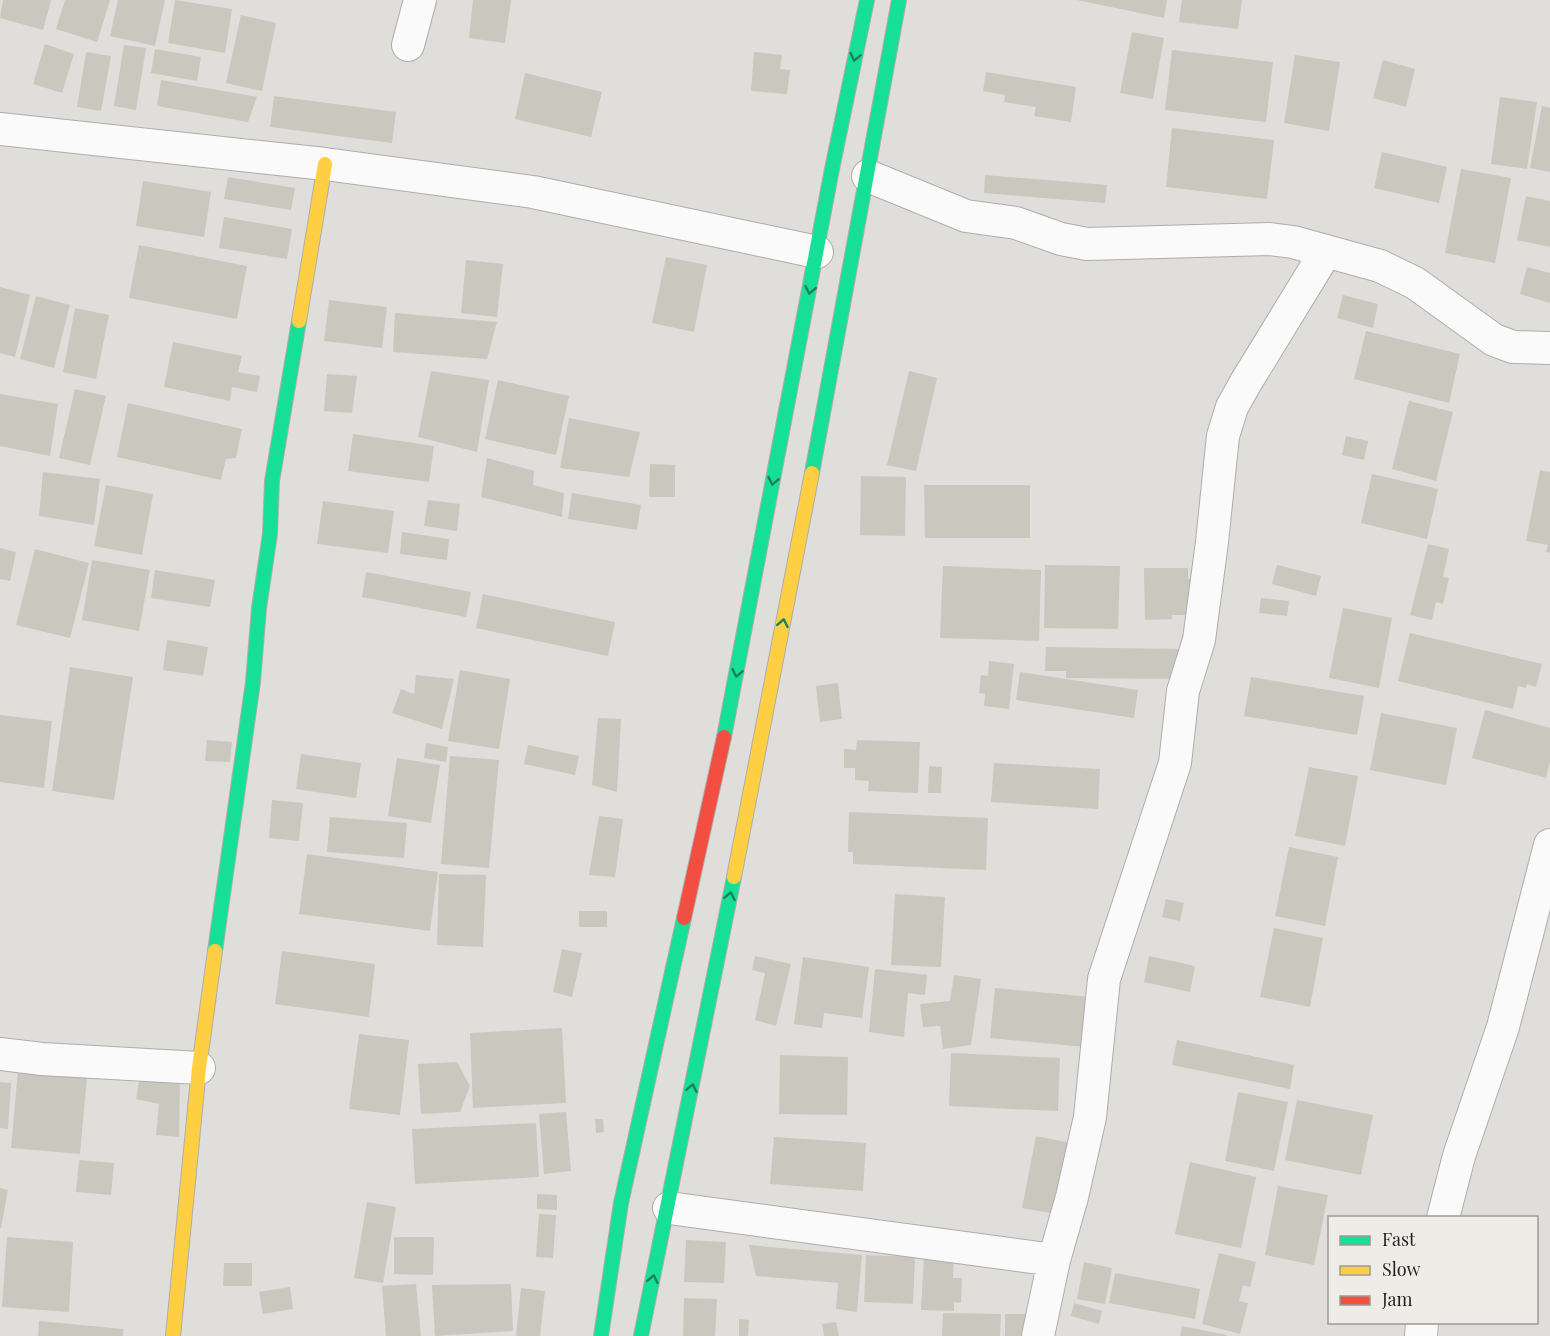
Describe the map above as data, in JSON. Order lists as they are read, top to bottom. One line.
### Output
{"legend":["Fast","Slow","Jam"]}
